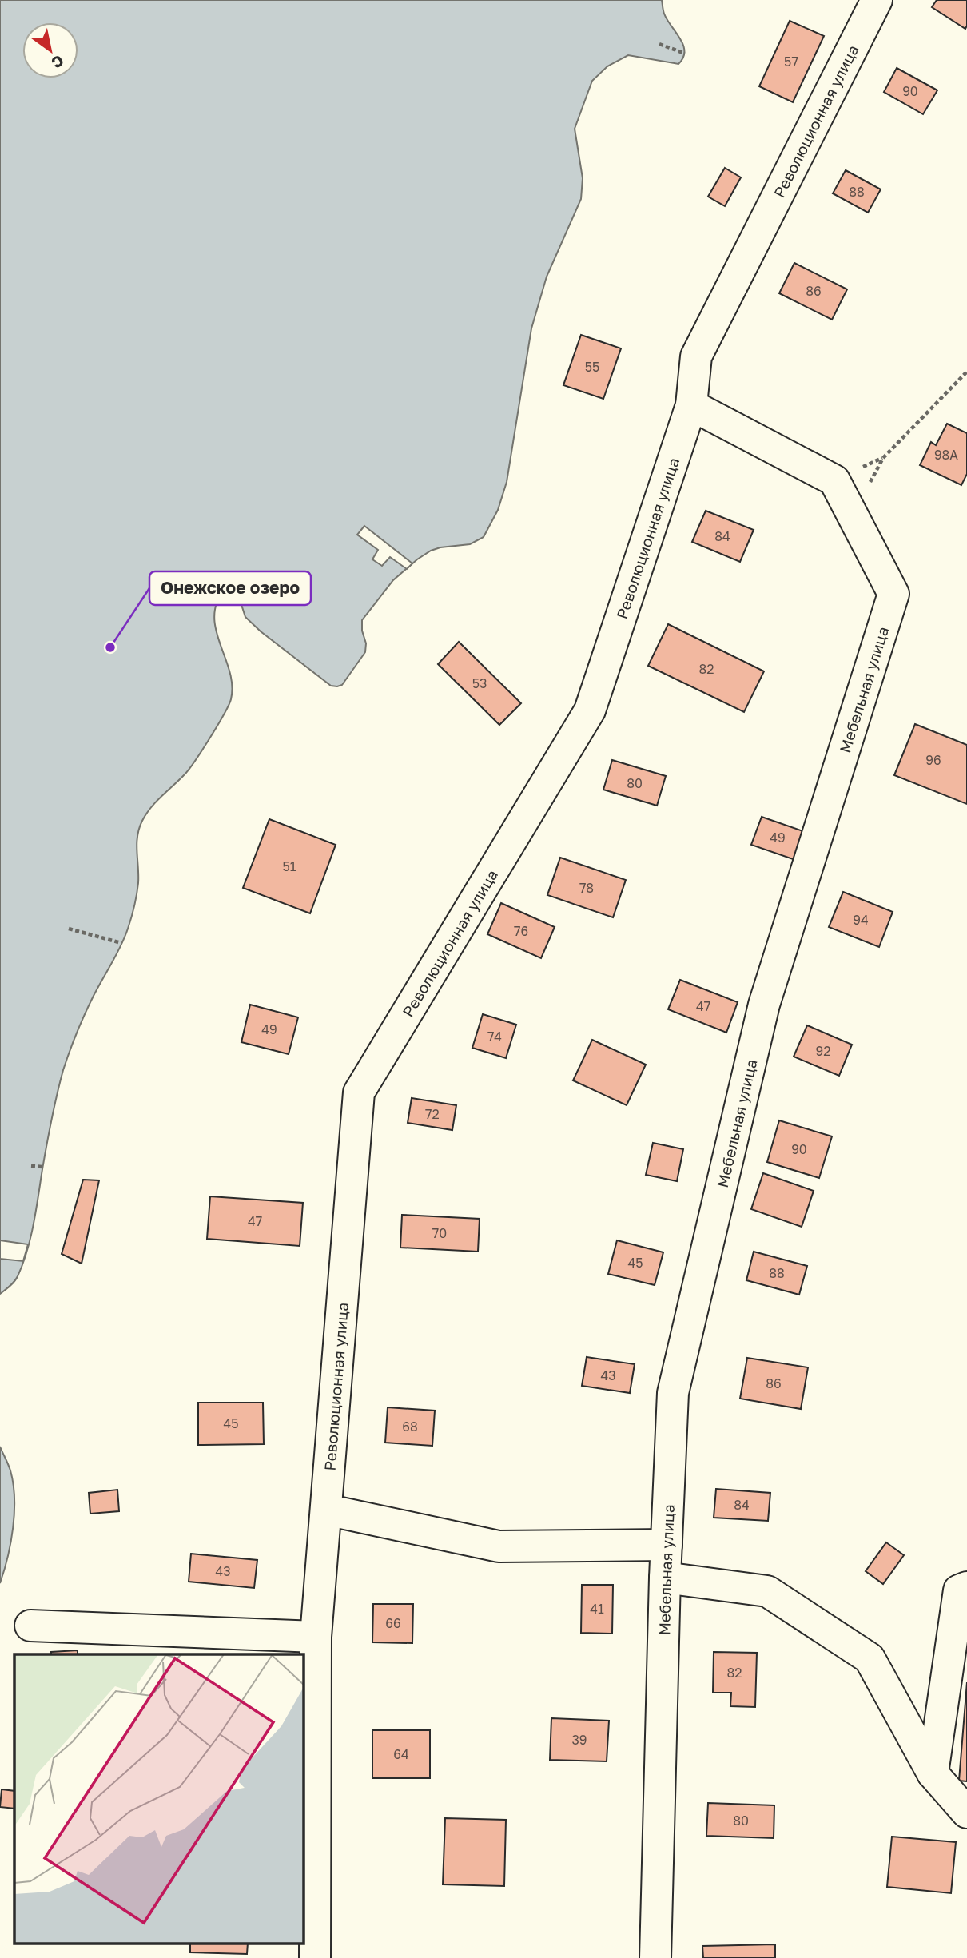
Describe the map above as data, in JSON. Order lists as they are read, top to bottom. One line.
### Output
{"streets":{"street":["Революционная улица","Мебельная улица"]},"crossings":[["Революционная улица","Мебельная улица"]],"places":["Онежское озеро"],"house_numbers":["57","90","88","86","55","98А","84","82","53","96","80","49","51","78","94","76","47","49","74","92","72","90","47","70","45","88","43","86","45","68","84","43","41","66","82","39","64","80"],"north":"bottom right"}
